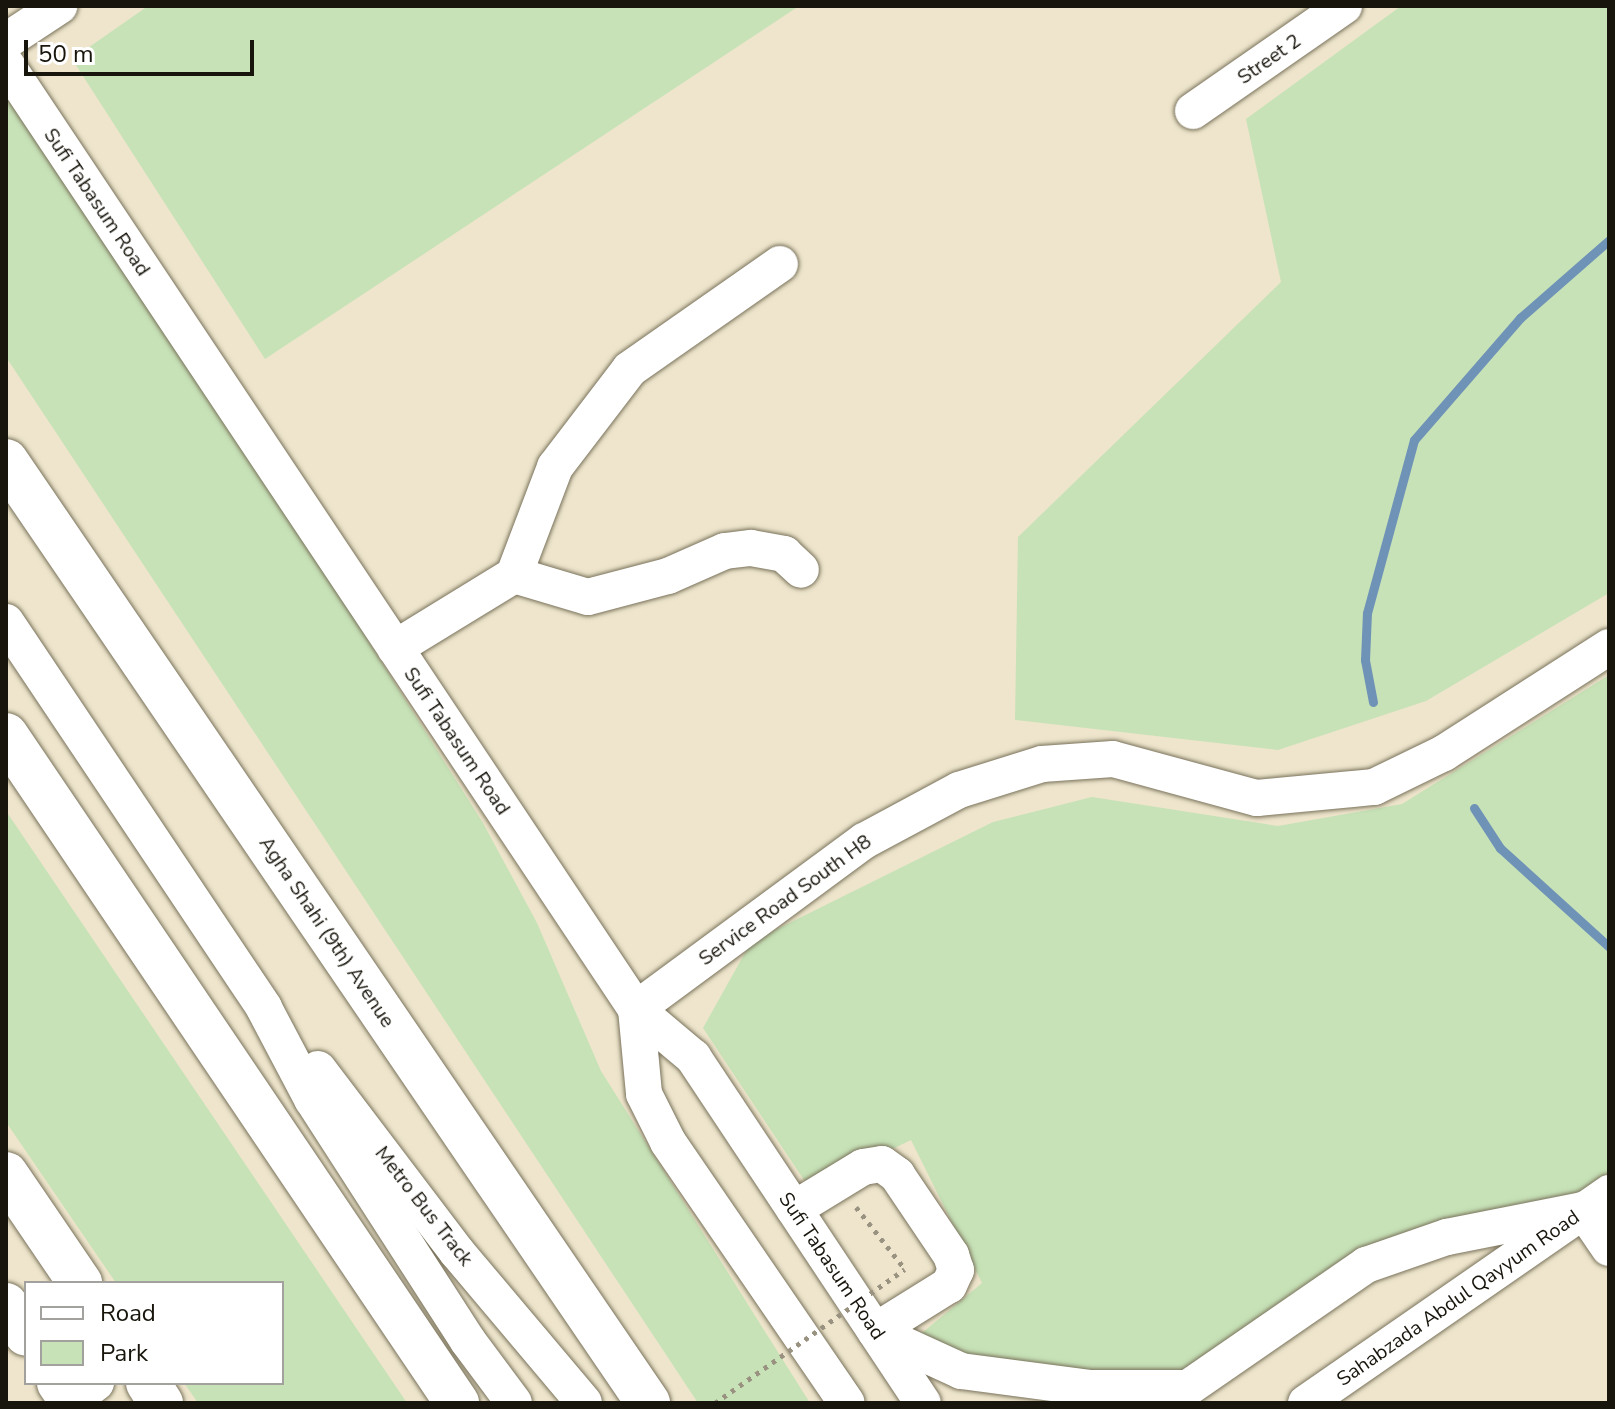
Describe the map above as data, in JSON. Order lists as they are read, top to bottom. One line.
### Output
{"streets":{"main road":["Agha Shahi (9th) Avenue"],"street":["Street 2","Sufi Tabasum Road","Service Road South H8","Metro Bus Track","Sahabzada Abdul Qayyum Road"]},"crossings":[["Sufi Tabasum Road","Service Road South H8"]],"legend":["Road","Park"],"scale_bar":"50 m"}
